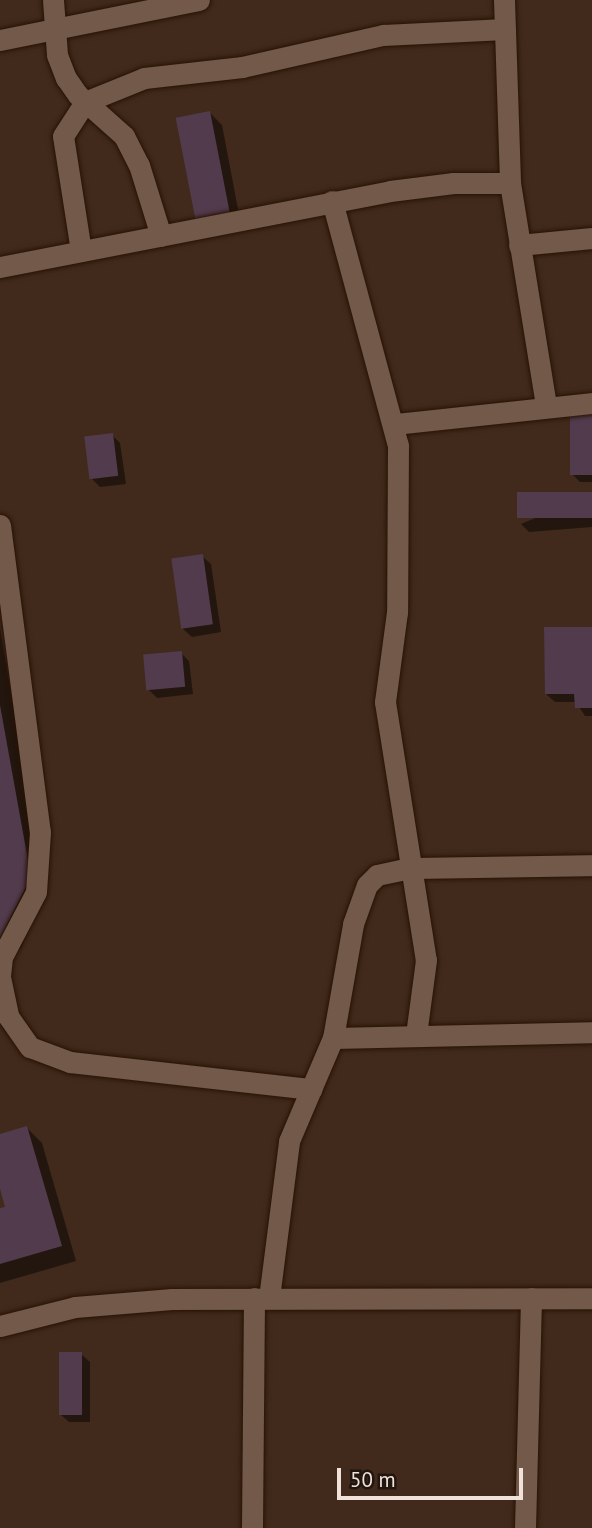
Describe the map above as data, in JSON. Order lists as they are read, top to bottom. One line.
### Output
{"scale_bar":"50 m"}
